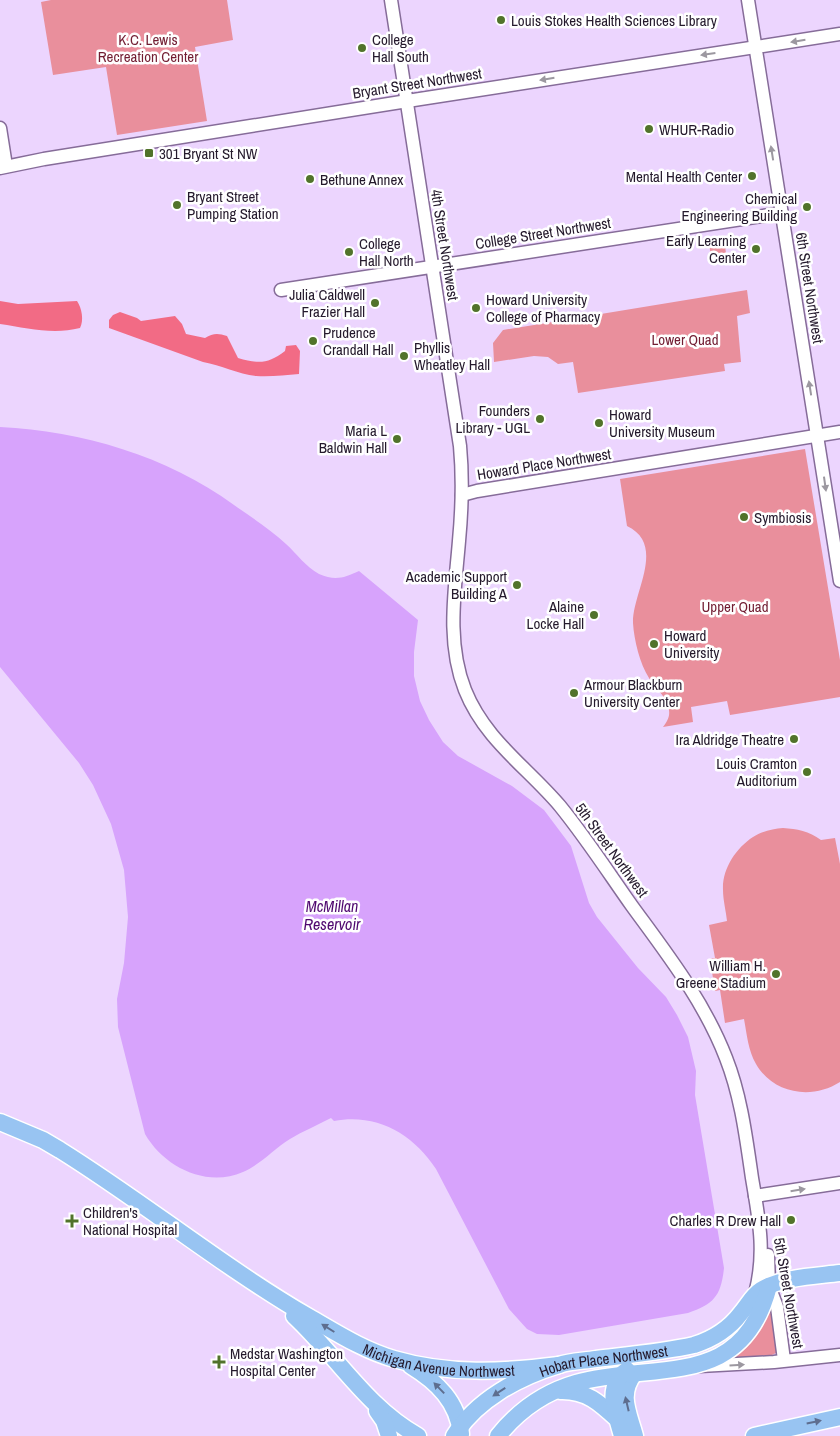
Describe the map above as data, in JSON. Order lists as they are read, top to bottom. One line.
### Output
{"streets":{"main road":["Michigan Avenue Northwest","Hobart Place Northwest"],"street":["Bryant Street Northwest","College Street Northwest","4th Street Northwest","6th Street Northwest","Howard Place Northwest","5th Street Northwest"]},"crossings":[["Bryant Street Northwest","4th Street Northwest"],["Bryant Street Northwest","6th Street Northwest"],["College Street Northwest","4th Street Northwest"],["College Street Northwest","6th Street Northwest"],["4th Street Northwest","Howard Place Northwest"],["4th Street Northwest","5th Street Northwest"],["6th Street Northwest","Howard Place Northwest"],["Howard Place Northwest","5th Street Northwest"],["5th Street Northwest","Hobart Place Northwest"],["Michigan Avenue Northwest","Hobart Place Northwest"]],"one_way":["Bryant Street Northwest"],"water":["McMillan Reservoir"],"parks":["K.C. Lewis Recreation Center","Lower Quad","Upper Quad"],"places":{"other":["Louis Stokes Health Sciences Library","College Hall South","WHUR-Radio","Mental Health Center","Bethune Annex","Bryant Street Pumping Station","Chemical Engineering Building","Early Learning Center","College Hall North","Julia Caldwell Frazier Hall","Howard University College of Pharmacy","Prudence Crandall Hall","Phyllis Wheatley Hall","Founders Library - UGL","Howard University Museum","Maria L Baldwin Hall","Symbiosis","Academic Support Building A","Alaine Locke Hall","Howard University","Armour Blackburn University Center","Ira Aldridge Theatre","Louis Cramton Auditorium","William H. Greene Stadium","Charles R Drew Hall"],"transit":["301 Bryant St NW"],"health":["Children's National Hospital","Medstar Washington Hospital Center"]}}
